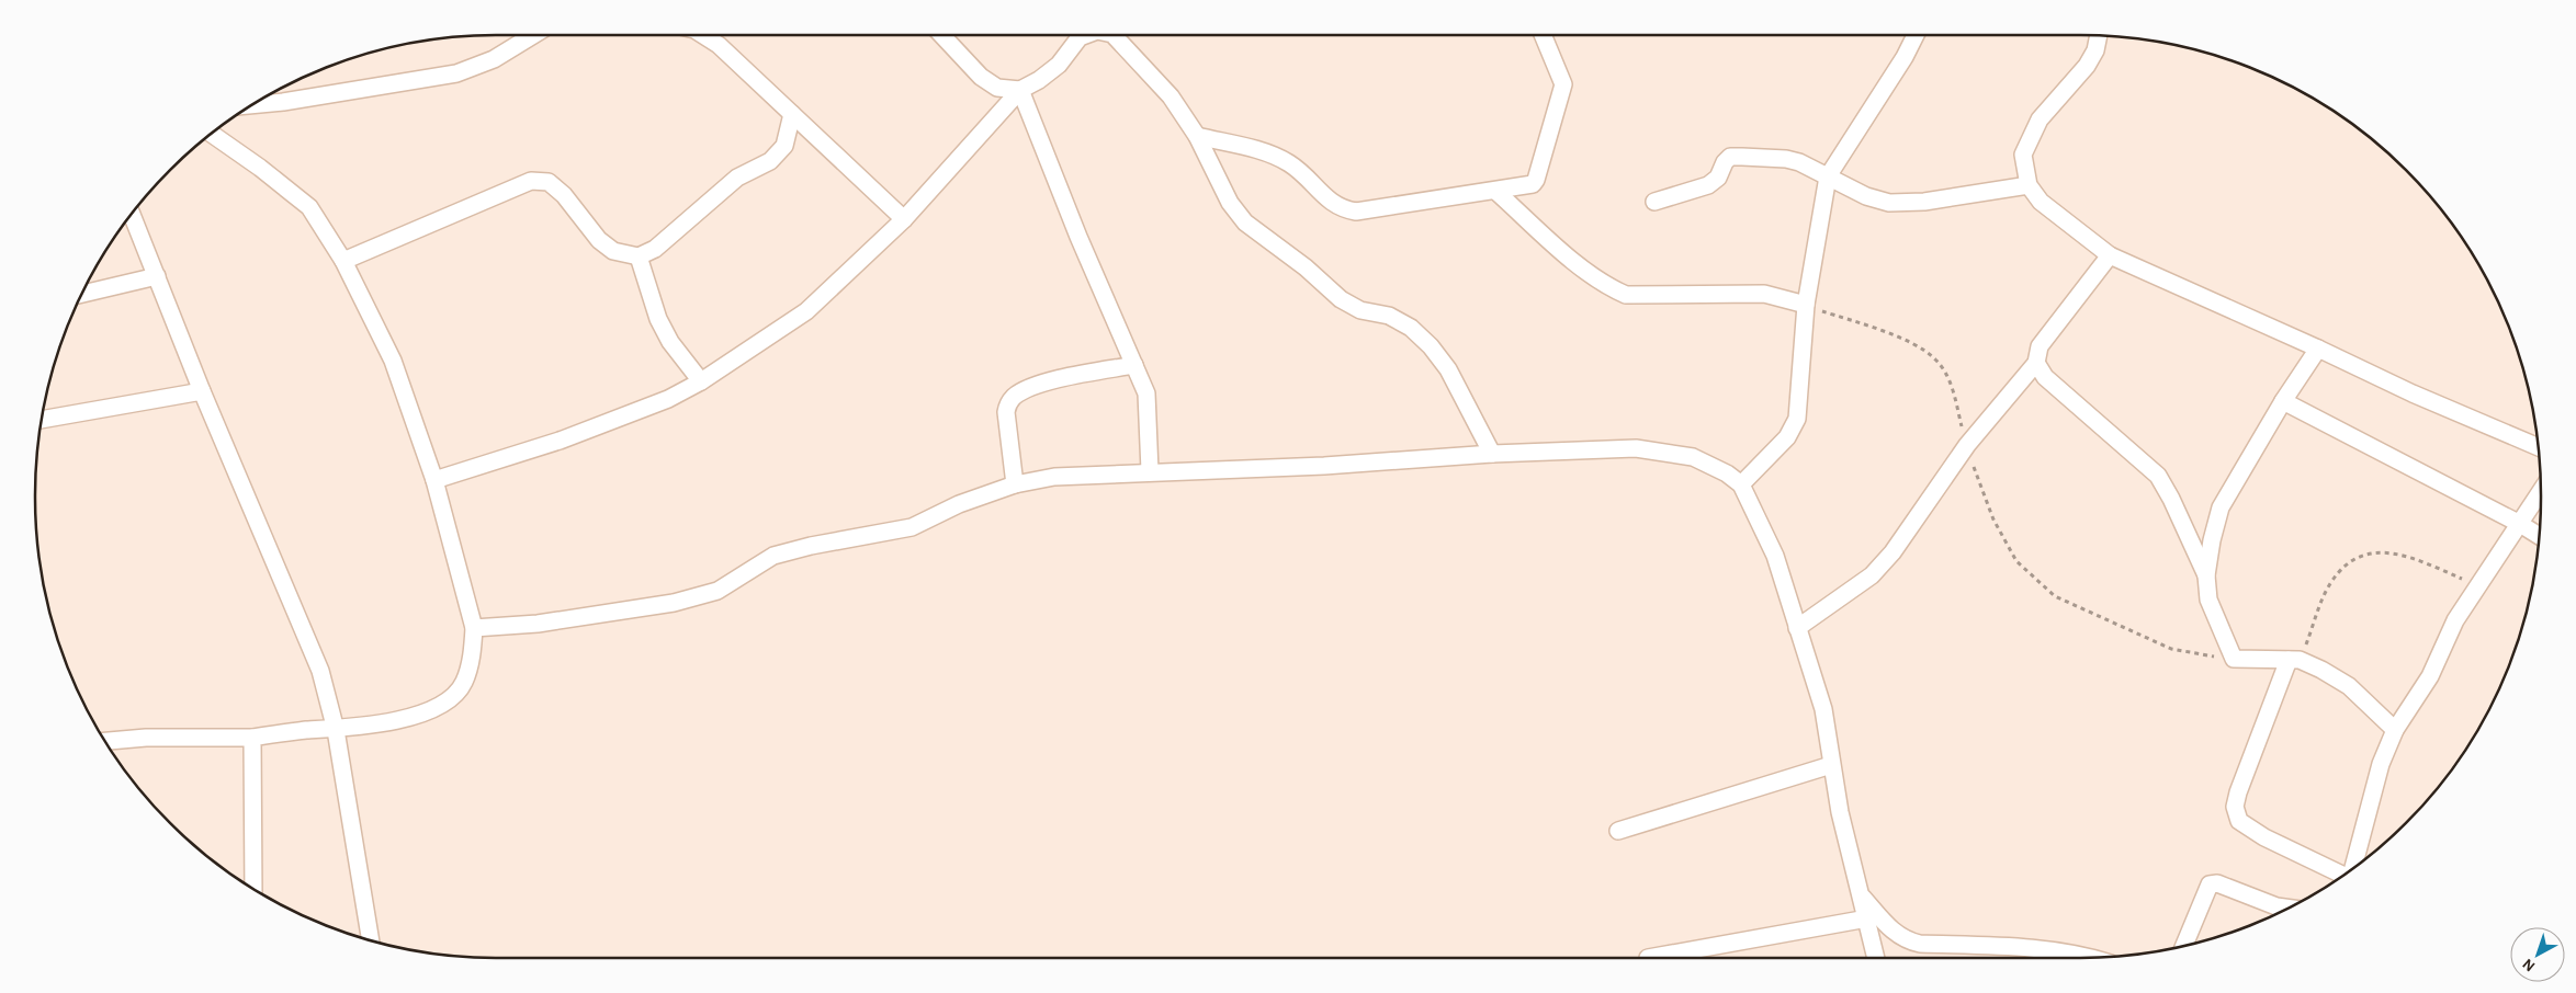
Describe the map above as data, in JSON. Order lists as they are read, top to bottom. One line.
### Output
{"north":"bottom left"}
